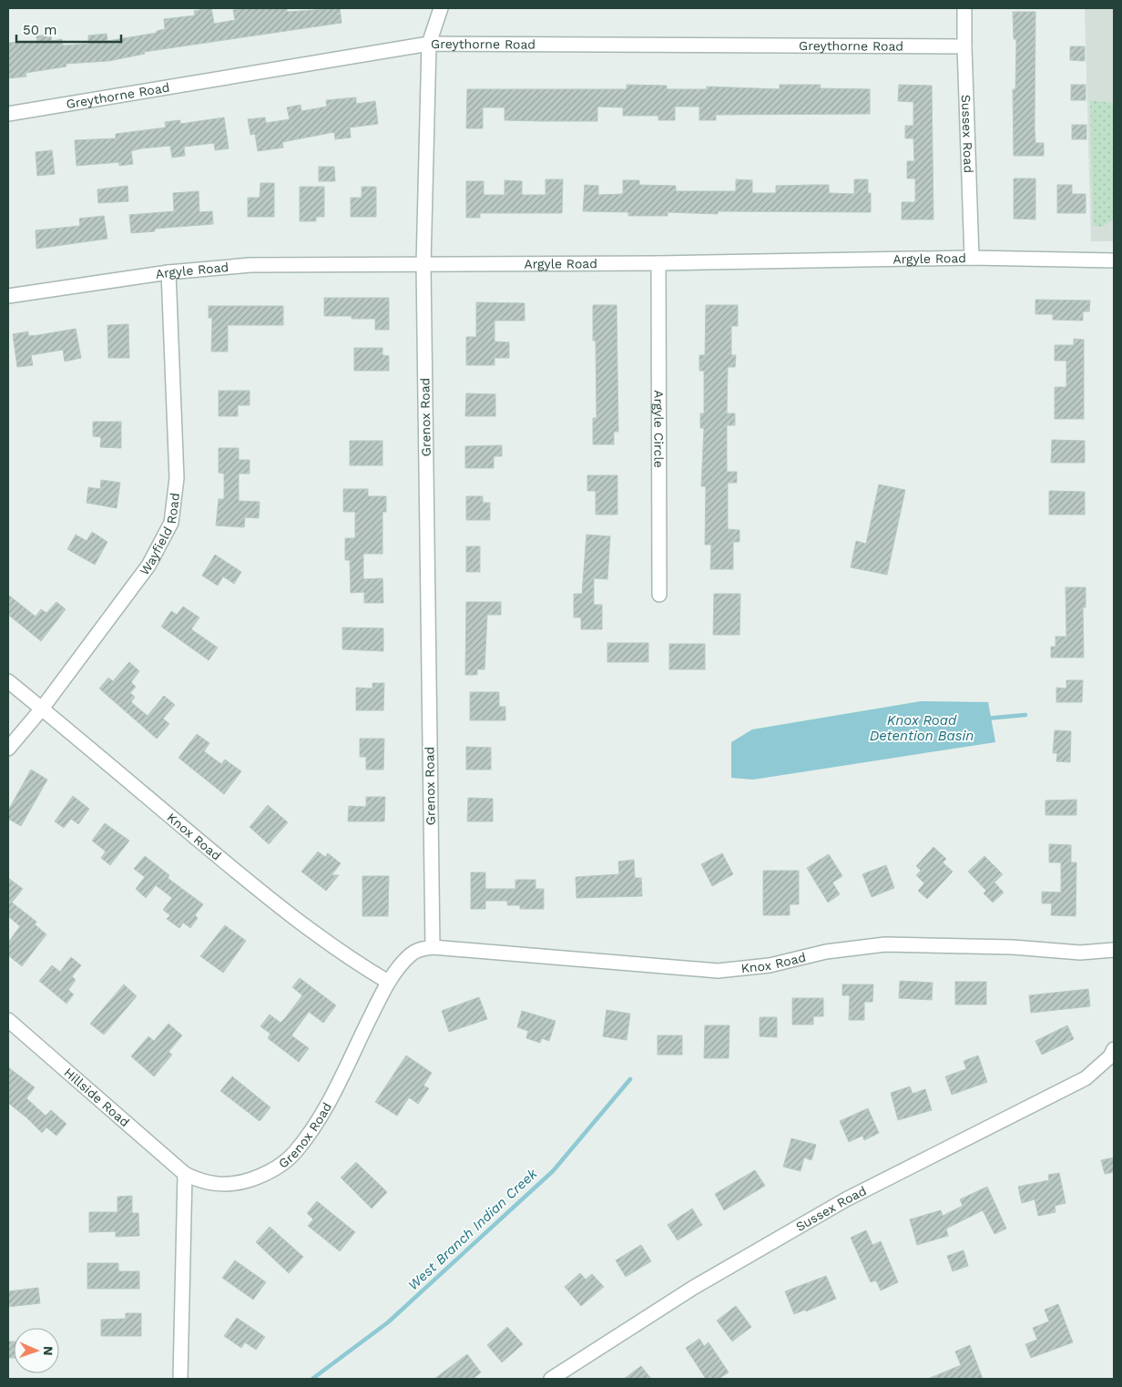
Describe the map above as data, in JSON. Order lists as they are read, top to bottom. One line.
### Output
{"streets":{"street":["Greythorne Road","Sussex Road","Argyle Road","Grenox Road","Argyle Circle","Wayfield Road","Knox Road","Hillside Road"]},"crossings":[["Greythorne Road","Sussex Road"],["Greythorne Road","Grenox Road"],["Sussex Road","Argyle Road"],["Argyle Road","Grenox Road"],["Argyle Road","Argyle Circle"],["Argyle Road","Wayfield Road"],["Grenox Road","Knox Road"],["Grenox Road","Hillside Road"],["Wayfield Road","Knox Road"]],"water":["Knox Road Detention Basin","West Branch Indian Creek"],"scale_bar":"50 m","north":"right"}
